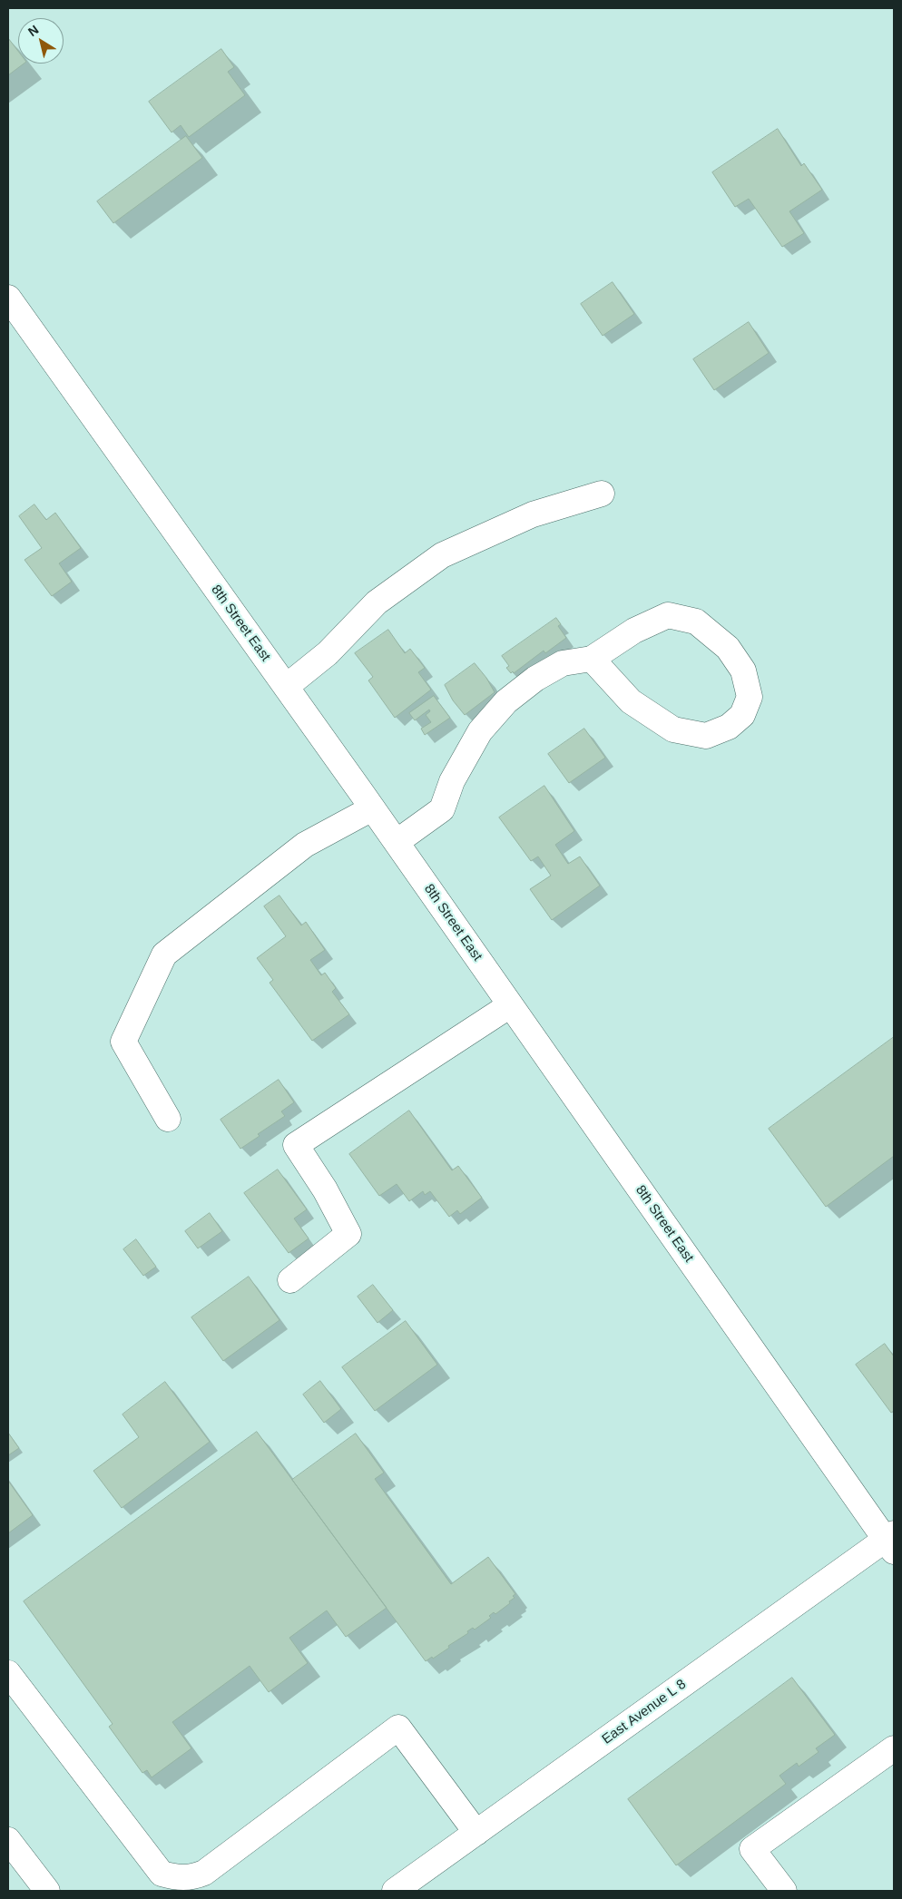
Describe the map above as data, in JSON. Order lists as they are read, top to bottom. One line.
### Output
{"streets":{"street":["8th Street East","East Avenue L 8"]},"crossings":[["8th Street East","East Avenue L 8"]],"north":"top left"}
